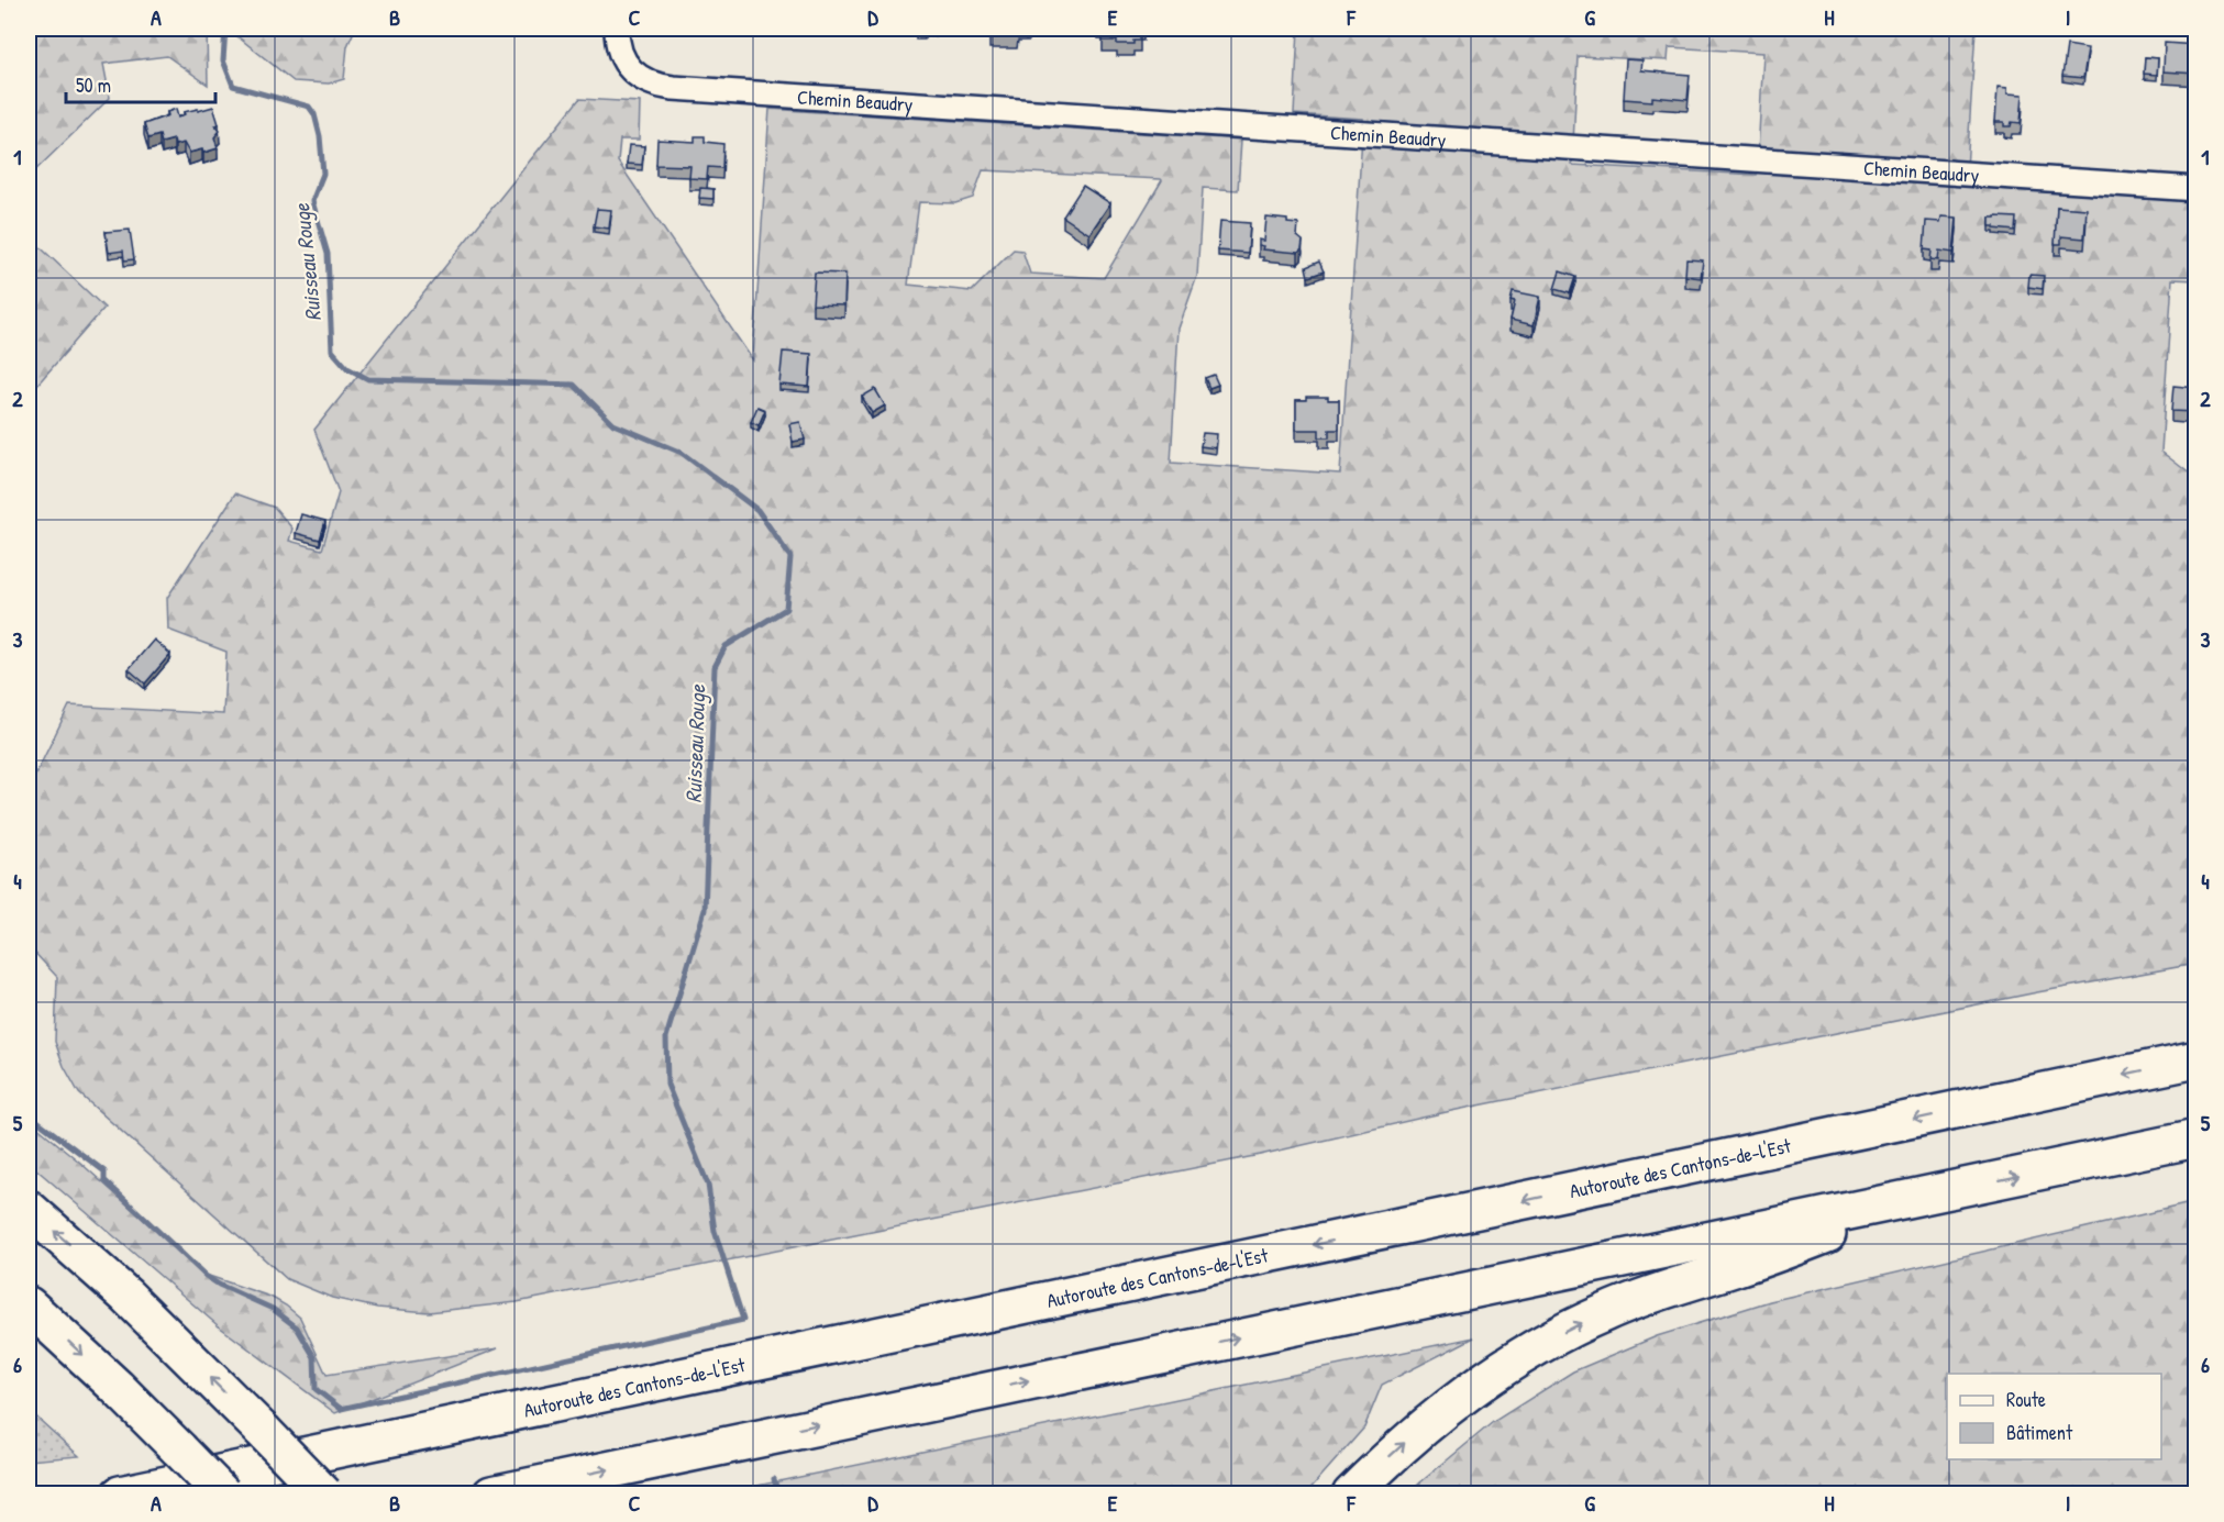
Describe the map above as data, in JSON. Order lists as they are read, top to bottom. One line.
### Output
{"streets":{"highway":["Autoroute des Cantons-de-l'Est"],"street":["Chemin Beaudry"]},"water":["Ruisseau Rouge"],"legend":["Route","Bâtiment"],"scale_bar":"50 m","grid":{"columns":["A","B","C","D","E","F","G","H","I"],"rows":["1","2","3","4","5","6"]}}
